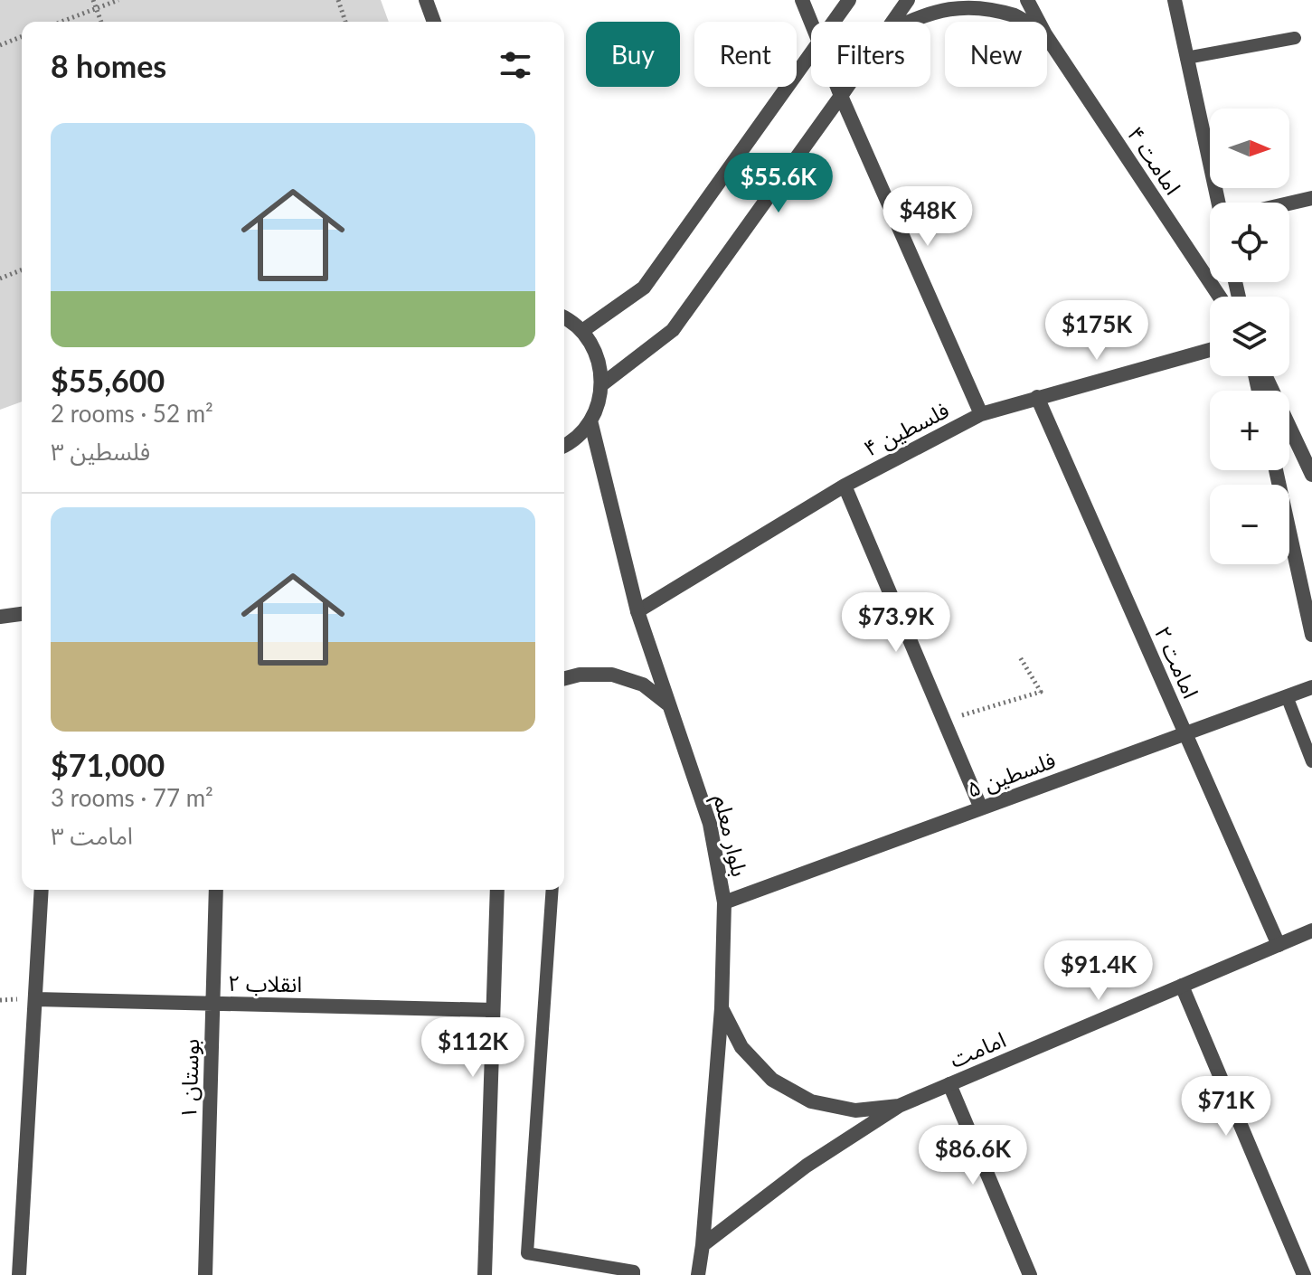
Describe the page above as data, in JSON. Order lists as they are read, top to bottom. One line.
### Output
{"streets":{"street":["امامت ۴","فلسطین ۴","امامت ۲","فلسطین ۵","بلوار معلم","انقلاب ۲","امامت","بوستان ۱"]},"crossings":[["فلسطین ۴","امامت ۲"],["فلسطین ۴","بلوار معلم"],["امامت ۲","فلسطین ۵"],["امامت ۲","امامت"],["فلسطین ۵","بلوار معلم"],["انقلاب ۲","بوستان ۱"]],"north":"right","page":{"chip":["Buy","Rent","Filters","New"],"heading":"8 homes","map_buttons":["+","−"],"list":[{"name":"$55,600","note":"2 rooms · 52 m² · فلسطین ۳"},{"name":"$71,000","note":"3 rooms · 77 m² · امامت ۳"}],"price":["$55.6K","$48K","$175K","$73.9K","$91.4K","$112K","$71K","$86.6K"]}}
